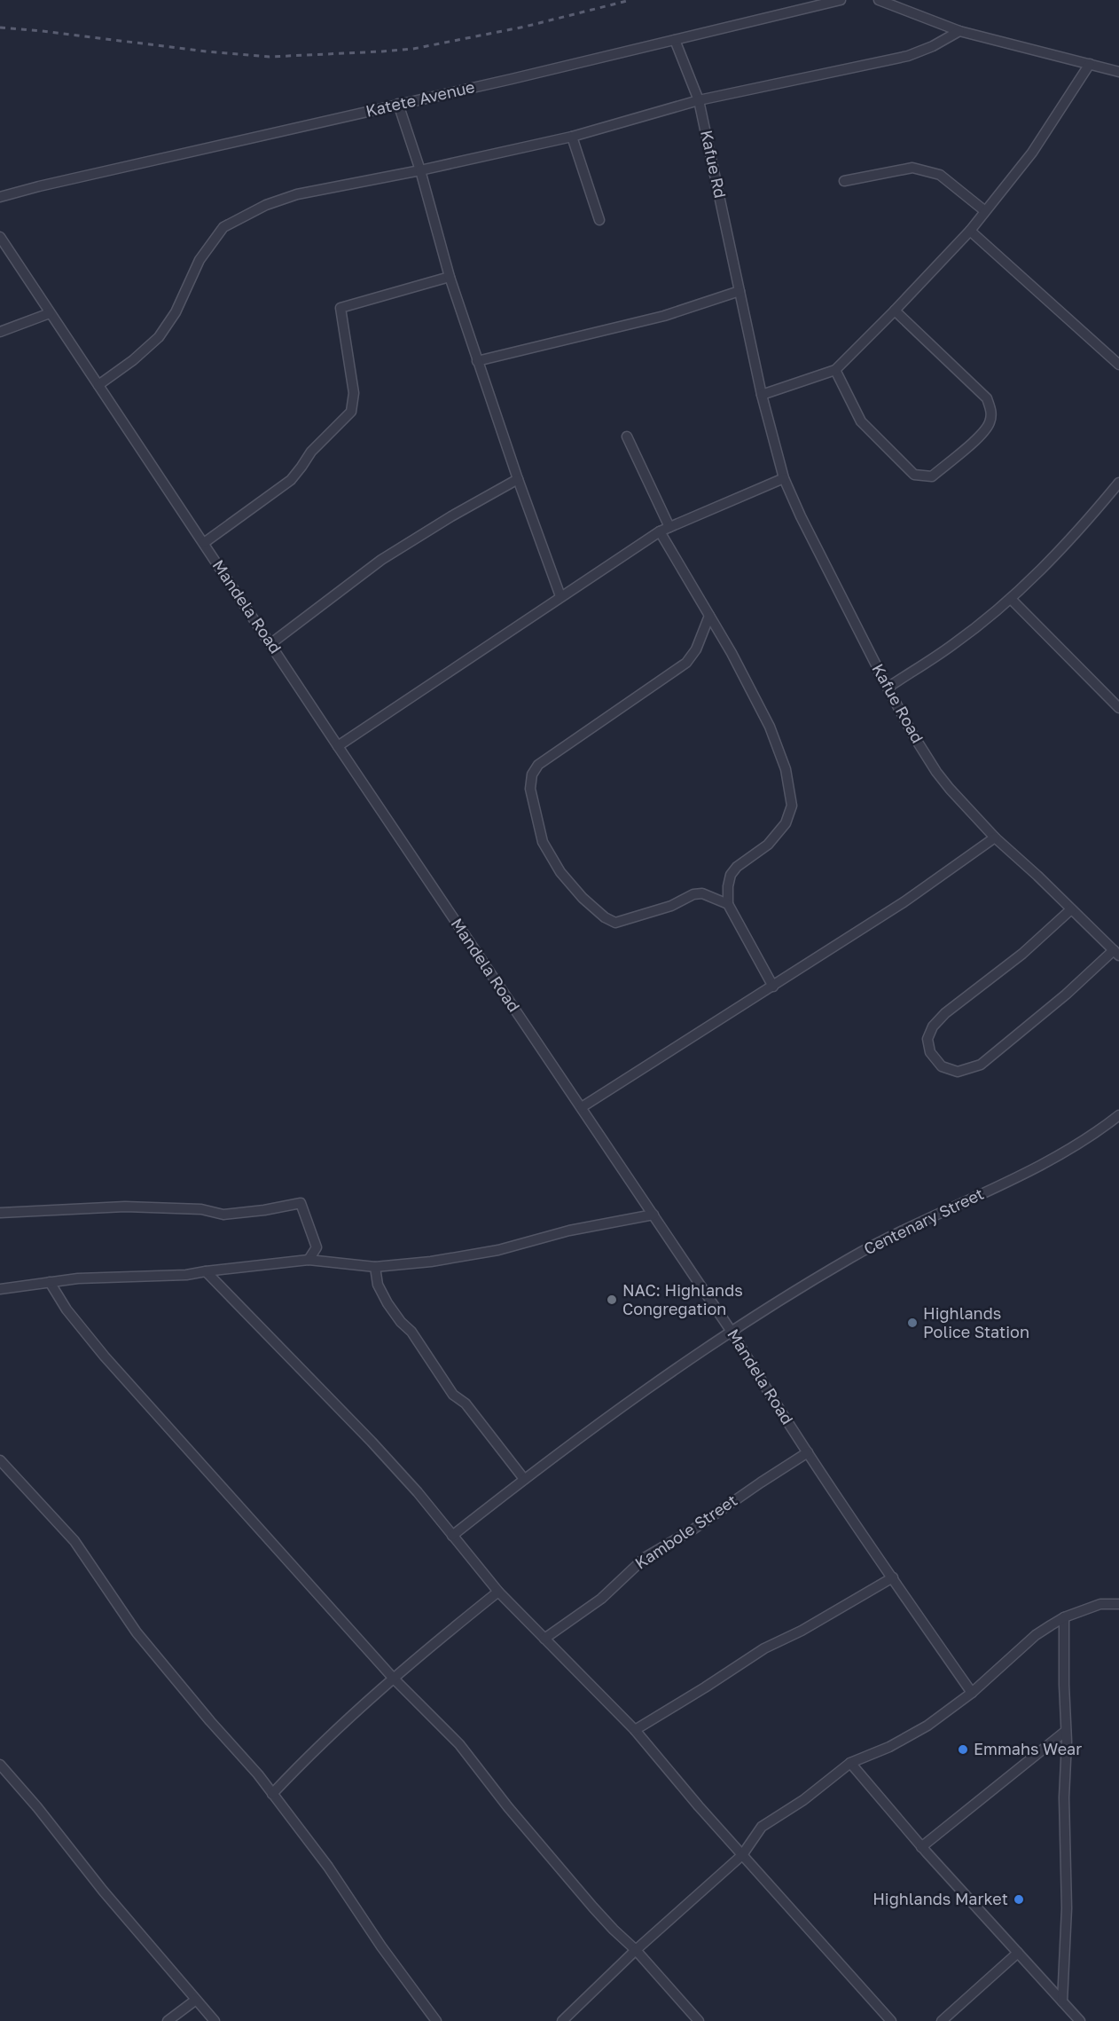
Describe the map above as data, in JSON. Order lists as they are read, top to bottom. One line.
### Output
{"streets":{"street":["Katete Avenue","Kafue Rd","Mandela Road","Kafue Road","Centenary Street","Kambole Street"]},"crossings":[["Katete Avenue","Kafue Rd"],["Kafue Rd","Kafue Road"],["Mandela Road","Centenary Street"],["Mandela Road","Kambole Street"]],"places":["NAC: Highlands Congregation","Highlands Police Station","Emmahs Wear","Highlands Market"]}
